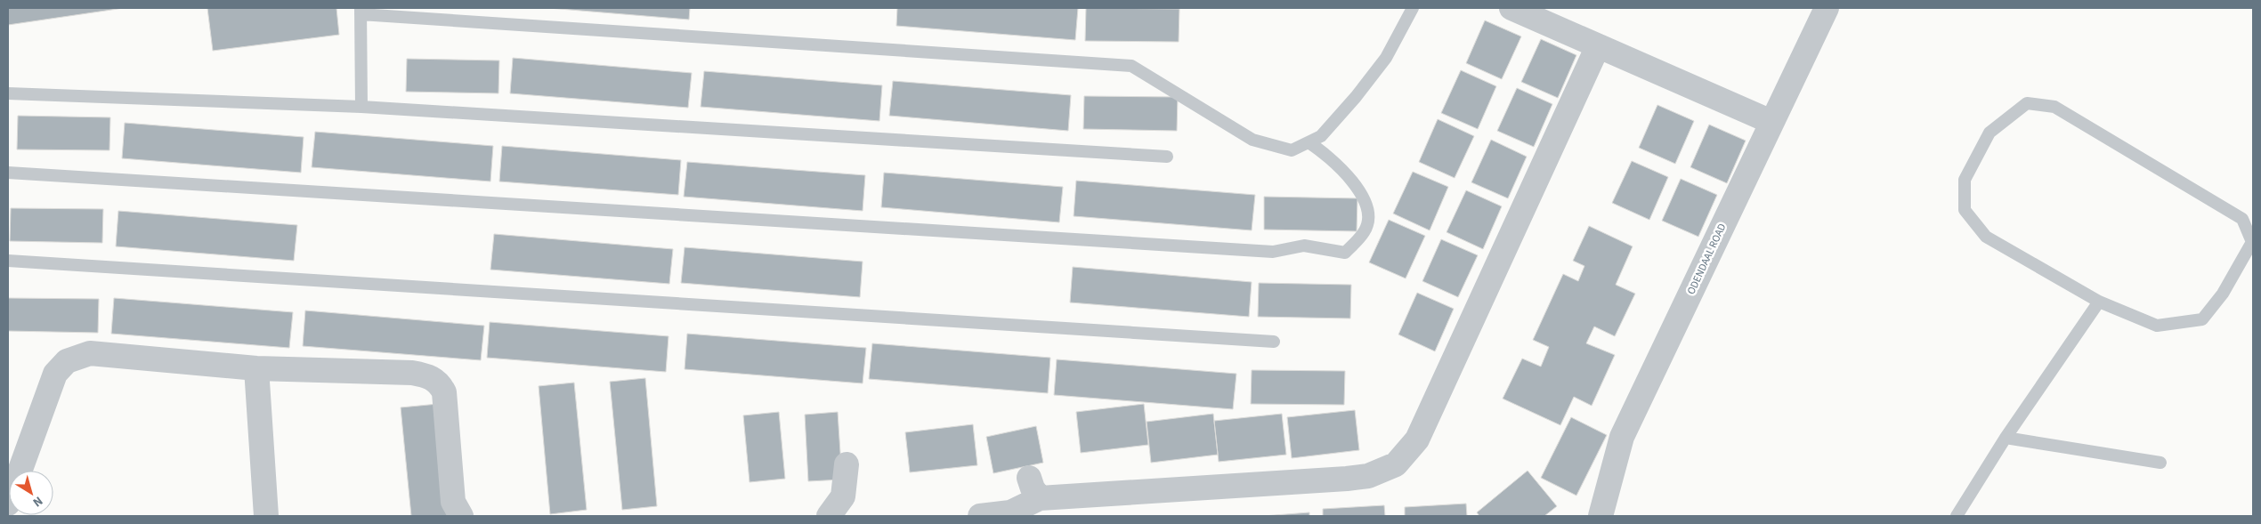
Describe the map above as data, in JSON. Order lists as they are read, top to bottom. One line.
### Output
{"streets":{"street":["ODENDAAL ROAD"]},"north":"bottom right"}
